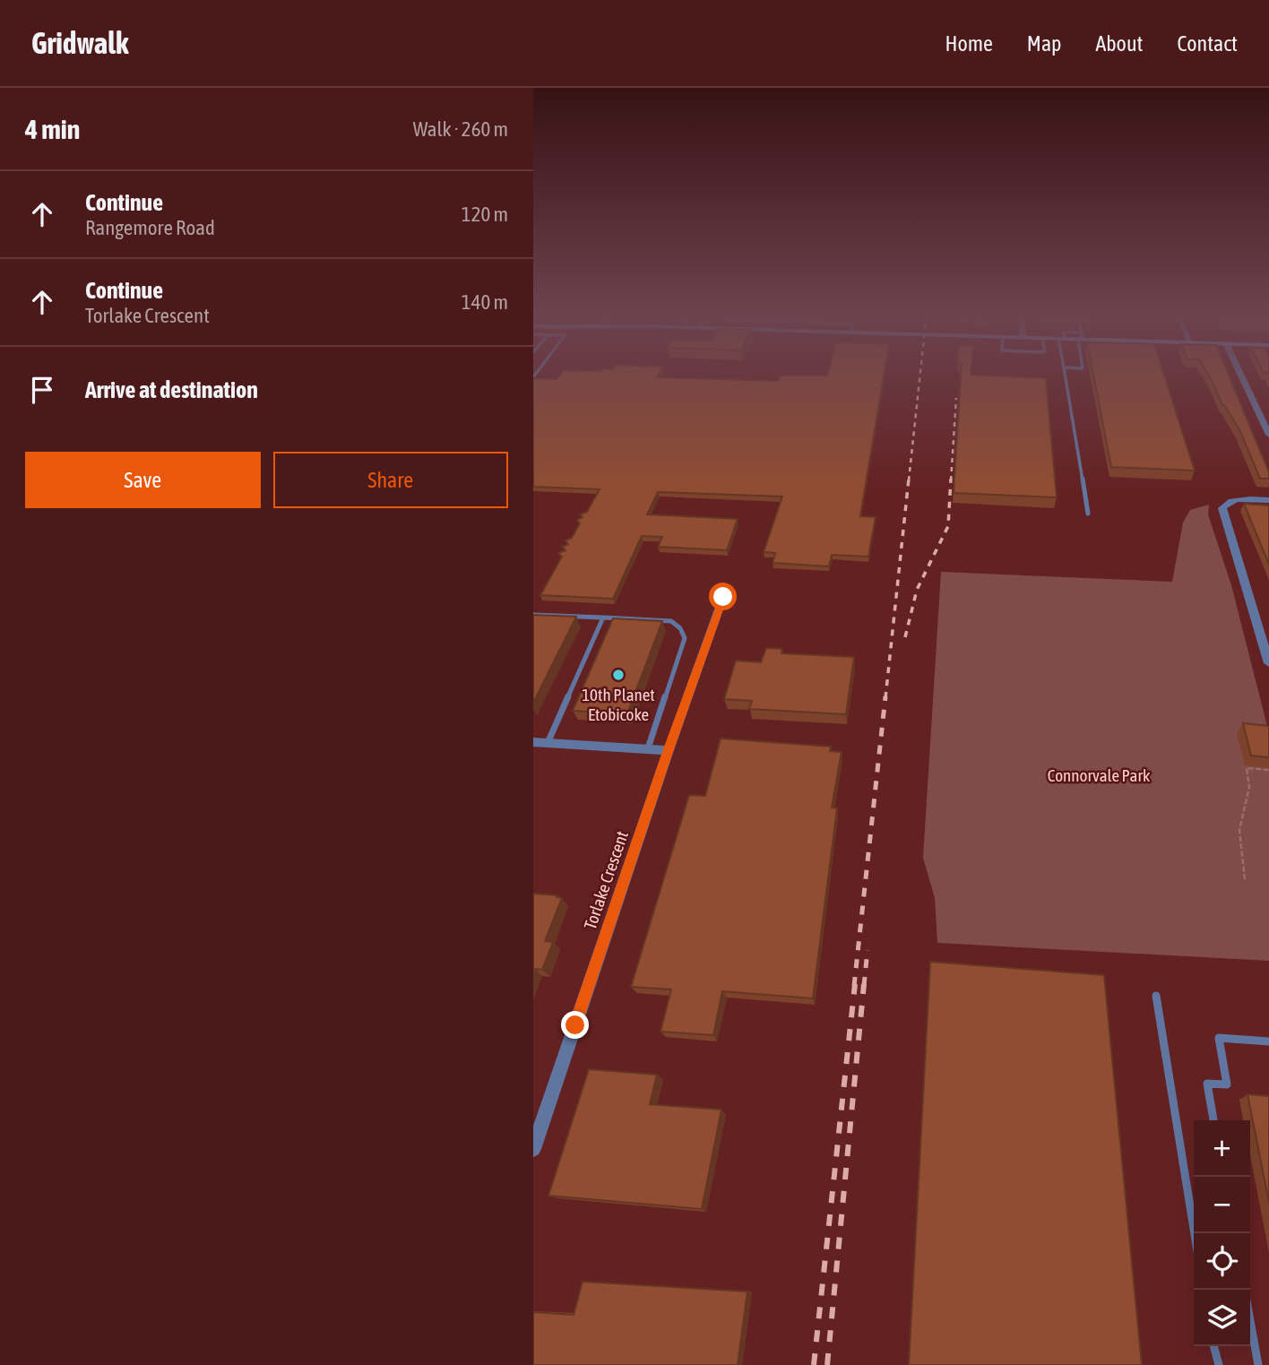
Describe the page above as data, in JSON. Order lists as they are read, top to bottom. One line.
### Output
{"streets":{"street":["Torlake Crescent"]},"parks":["Connorvale Park"],"places":["10th Planet Etobicoke"],"page":{"header":"Gridwalk","nav":["Home","Map","About","Contact"],"heading":["4 min","Walk · 260 m"],"list":[["Continue","Rangemore Road","120 m"],["Continue","Torlake Crescent","140 m"],"Arrive at destination"],"buttons":["Save","Share"],"map_buttons":["+","−"]}}
